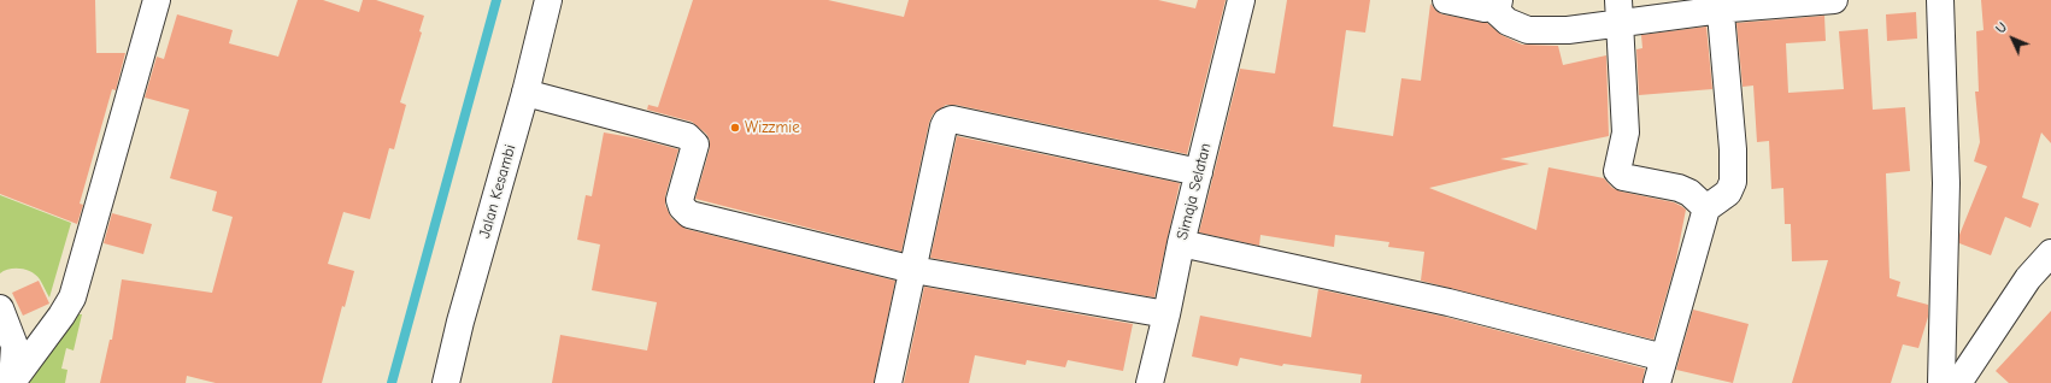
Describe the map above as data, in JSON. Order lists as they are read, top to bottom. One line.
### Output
{"streets":{"street":["Jalan Kesambi","Simaja Selatan"]},"places":["Wizzmie"],"north":"top left"}
